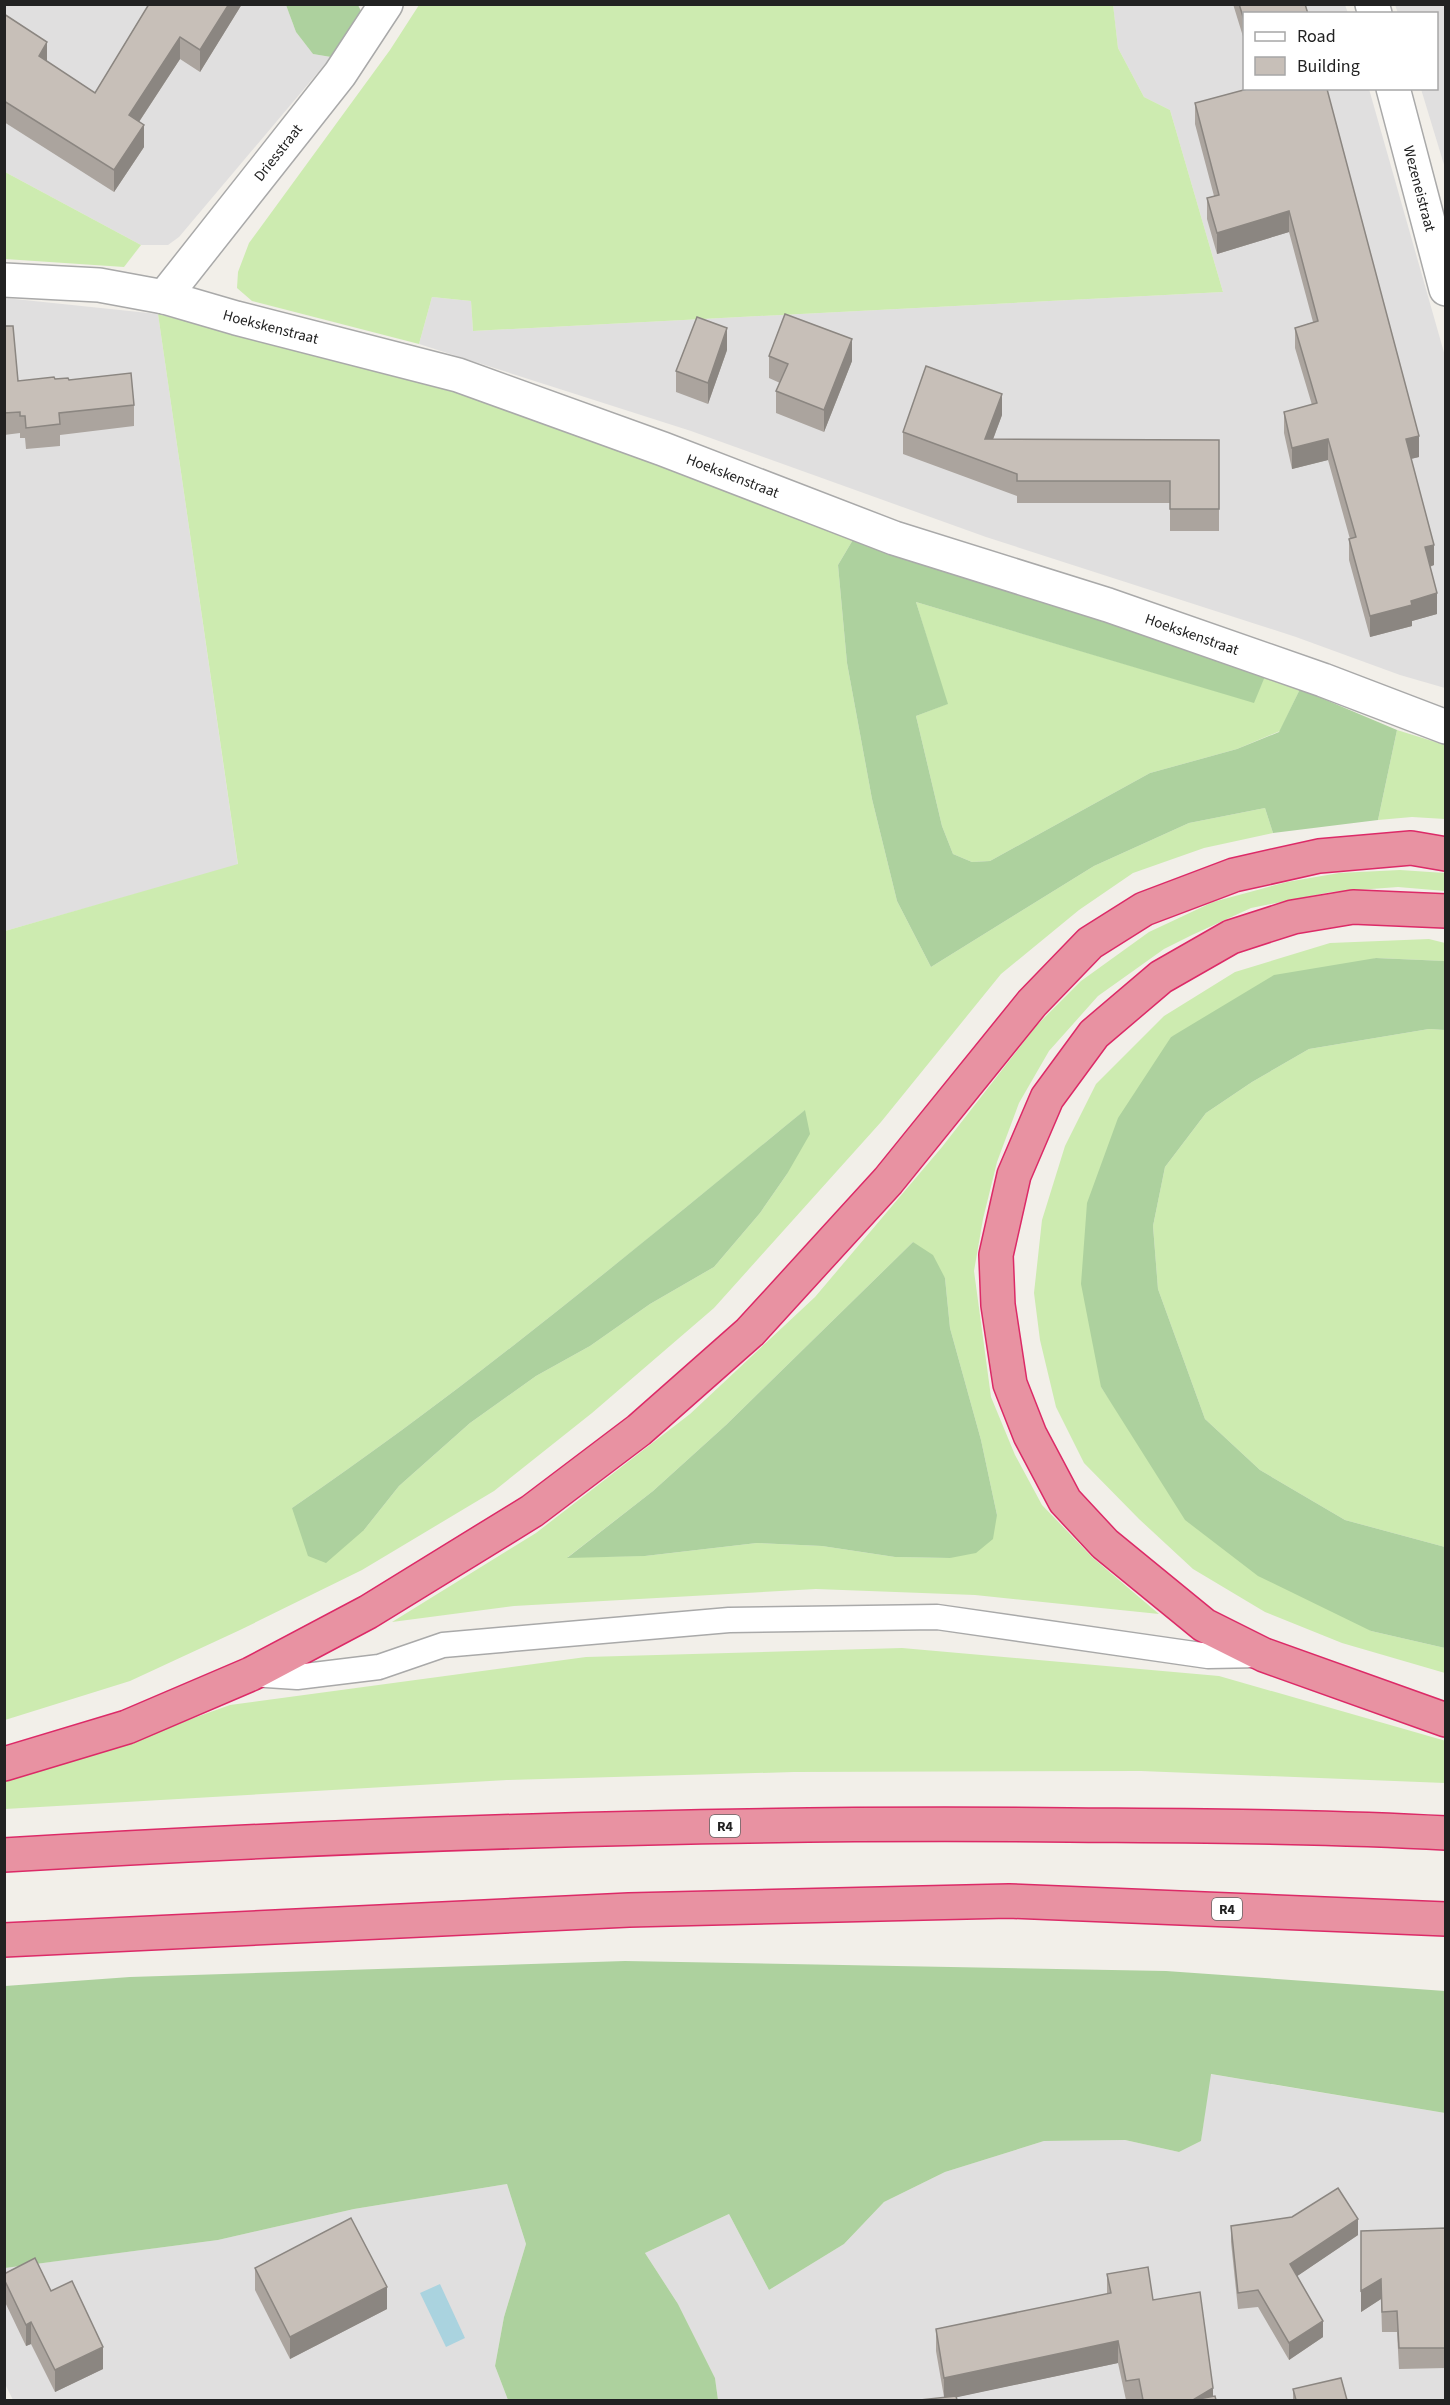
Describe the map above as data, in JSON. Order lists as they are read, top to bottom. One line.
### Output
{"streets":{"highway":["R4"],"street":["Driesstraat","Wezeneistraat","Hoekskenstraat"]},"crossings":[["Driesstraat","Hoekskenstraat"]],"legend":["Road","Building"]}
